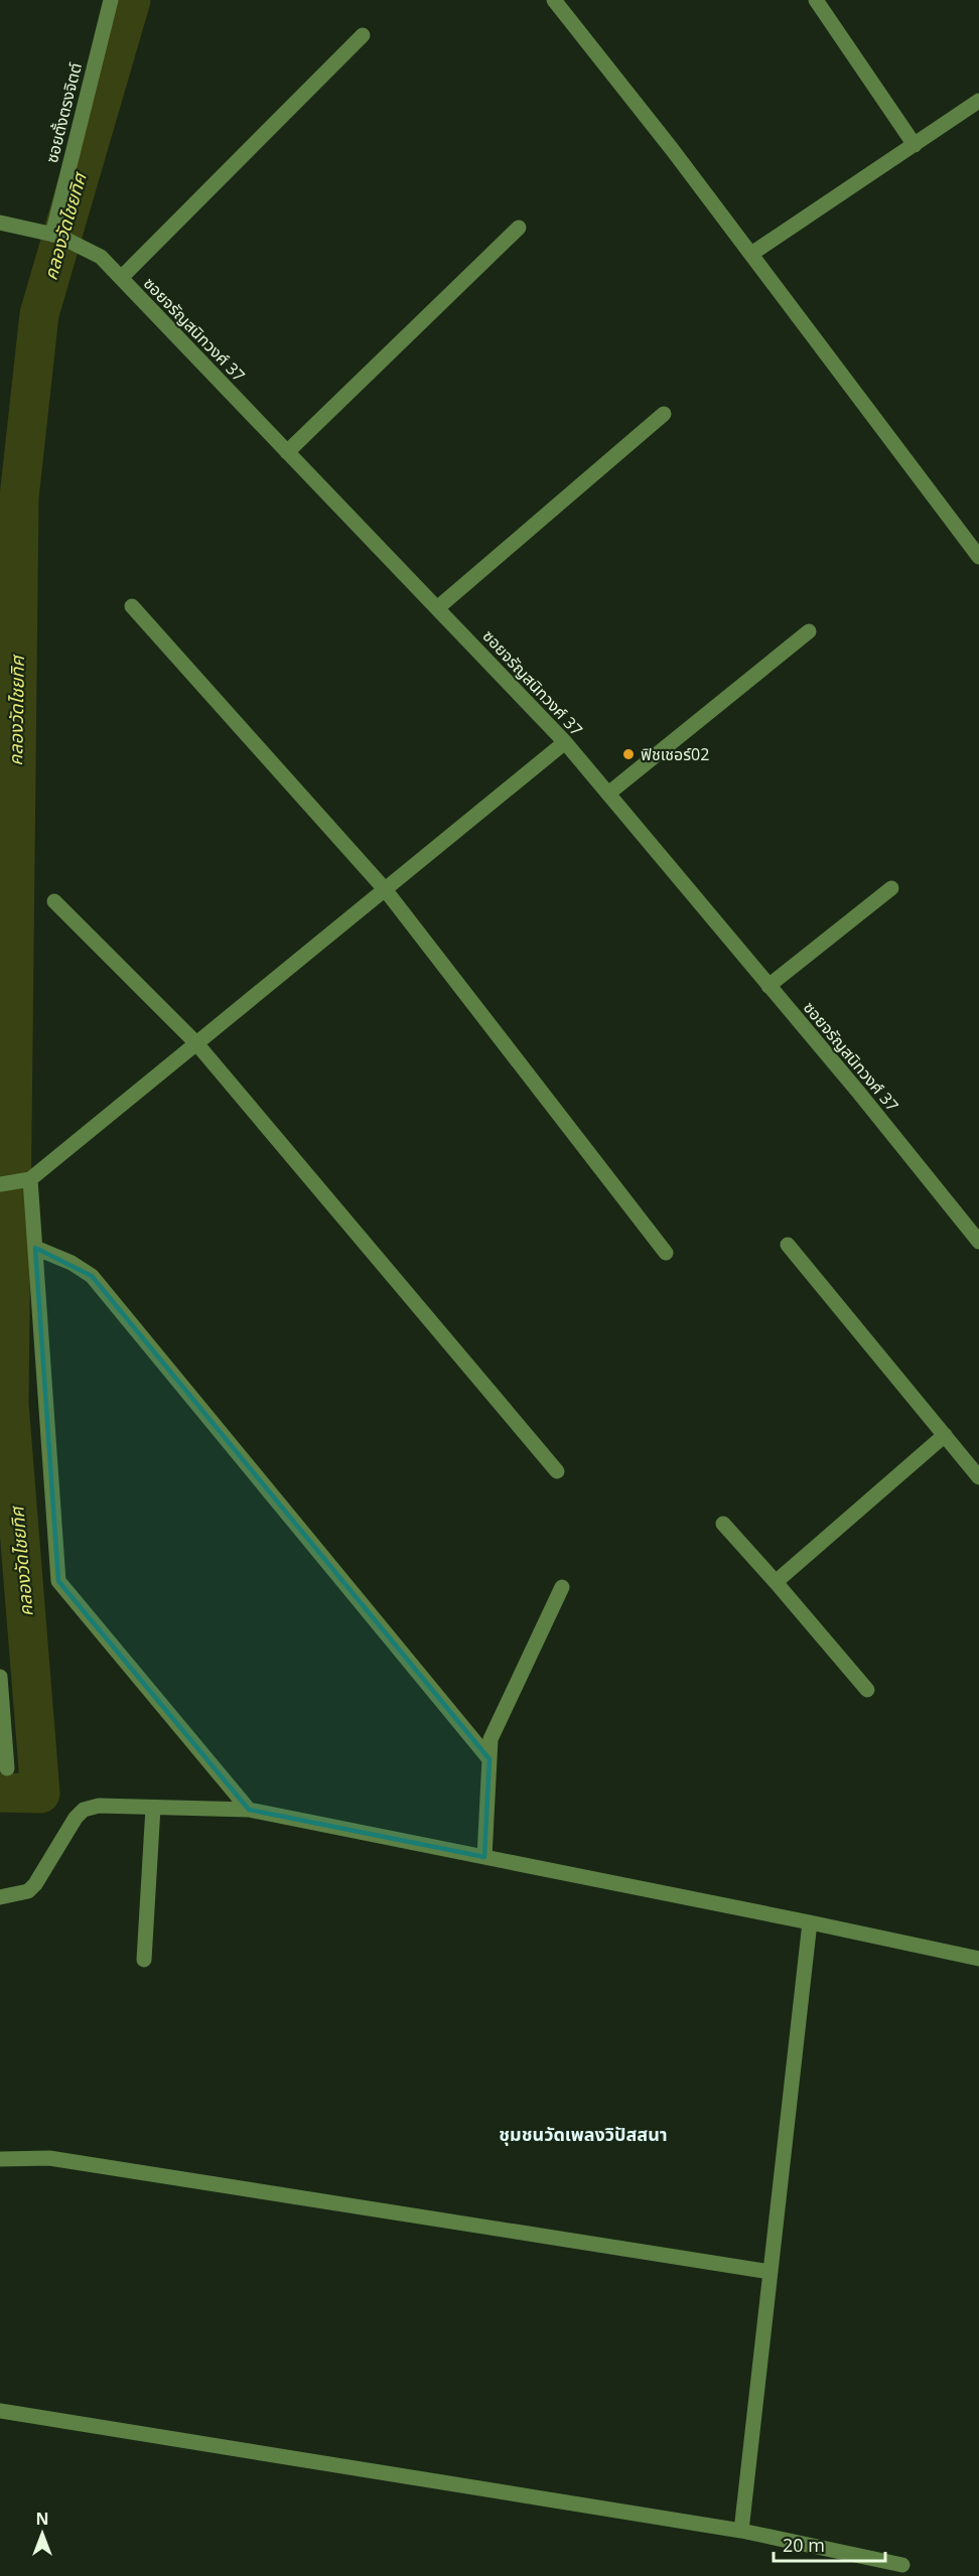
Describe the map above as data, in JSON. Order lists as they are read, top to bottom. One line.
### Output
{"streets":{"street":["ซอยตั้งตรงจิตต์","ซอยจรัญสนิทวงศ์ 37"]},"crossings":[["ซอยตั้งตรงจิตต์","ซอยจรัญสนิทวงศ์ 37"]],"districts":["ชุมชนวัดเพลงวิปัสสนา"],"water":["คลองวัดไชยทิศ"],"places":["ฟิชเชอร์02"],"scale_bar":"20 m","north":"top"}
